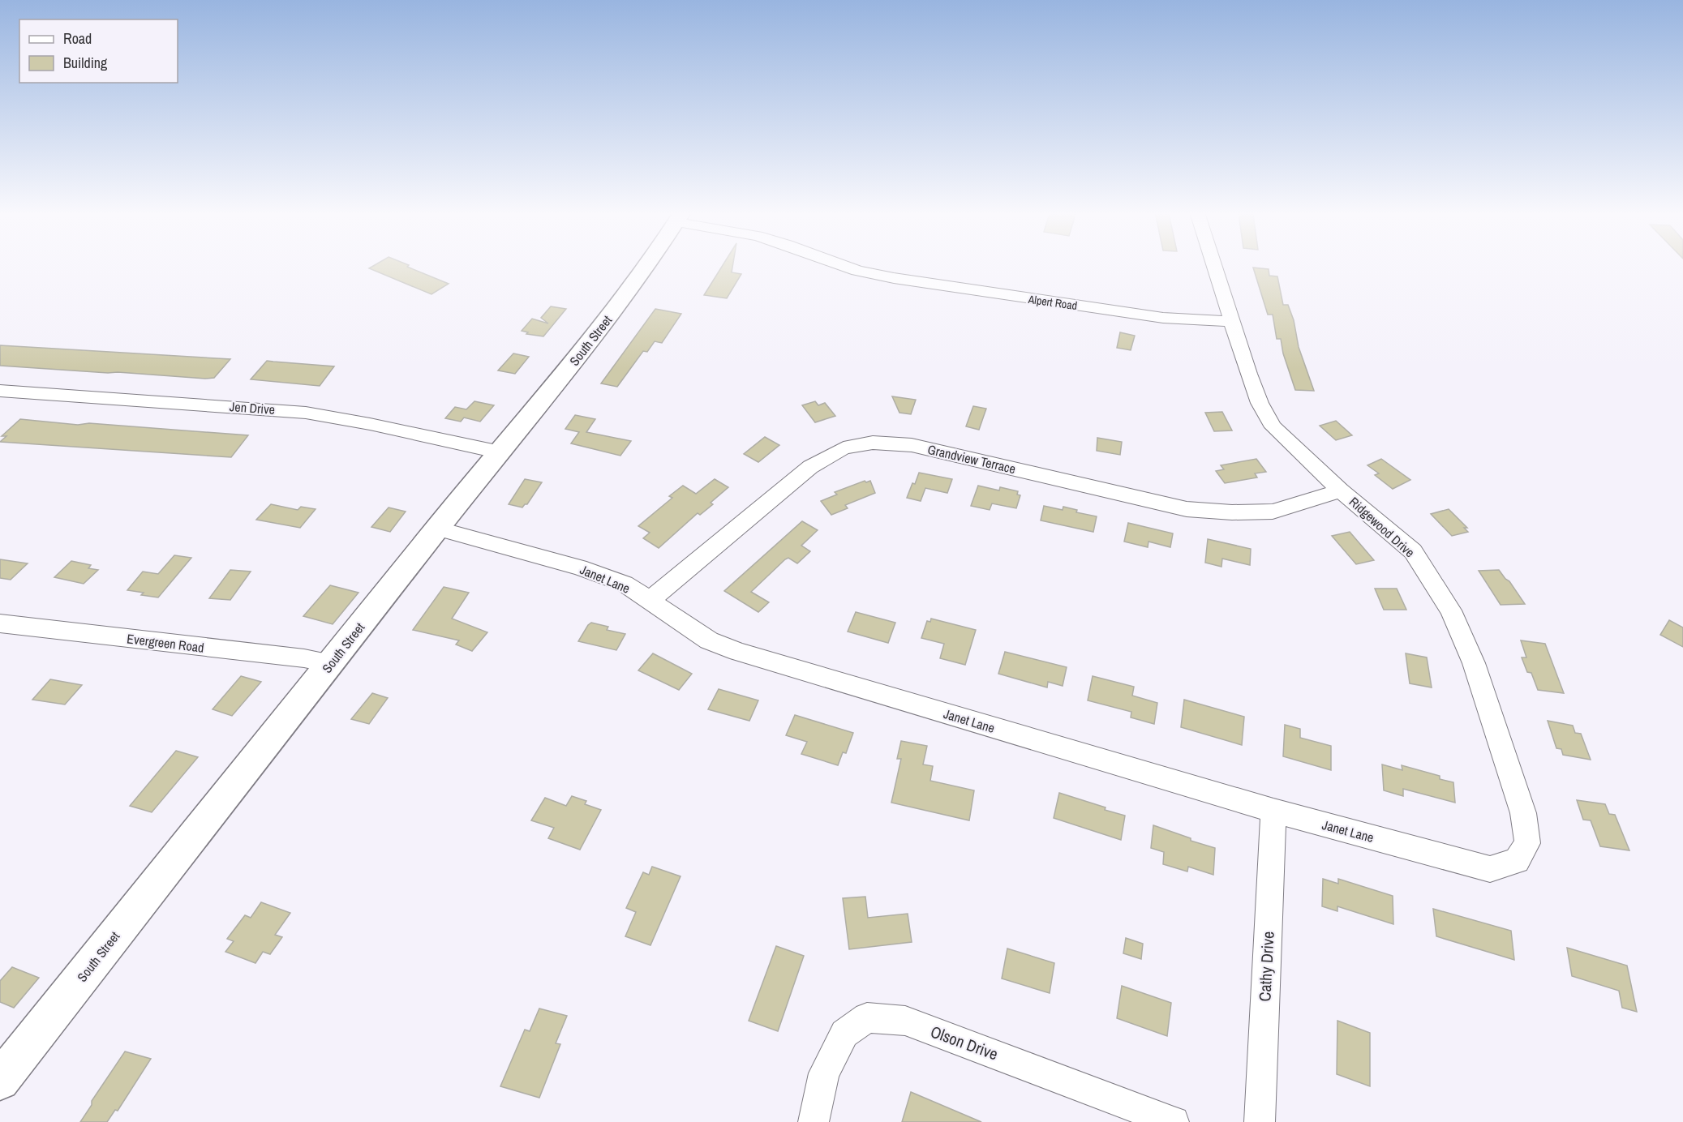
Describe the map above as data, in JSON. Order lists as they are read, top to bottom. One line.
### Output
{"streets":{"street":["Alpert Road","South Street","Jen Drive","Grandview Terrace","Ridgewood Drive","Janet Lane","Evergreen Road","Cathy Drive","Olson Drive"]},"crossings":[["Alpert Road","Ridgewood Drive"],["South Street","Jen Drive"],["South Street","Janet Lane"],["South Street","Evergreen Road"],["Grandview Terrace","Ridgewood Drive"],["Grandview Terrace","Janet Lane"],["Ridgewood Drive","Janet Lane"],["Janet Lane","Cathy Drive"]],"legend":["Road","Building"]}
